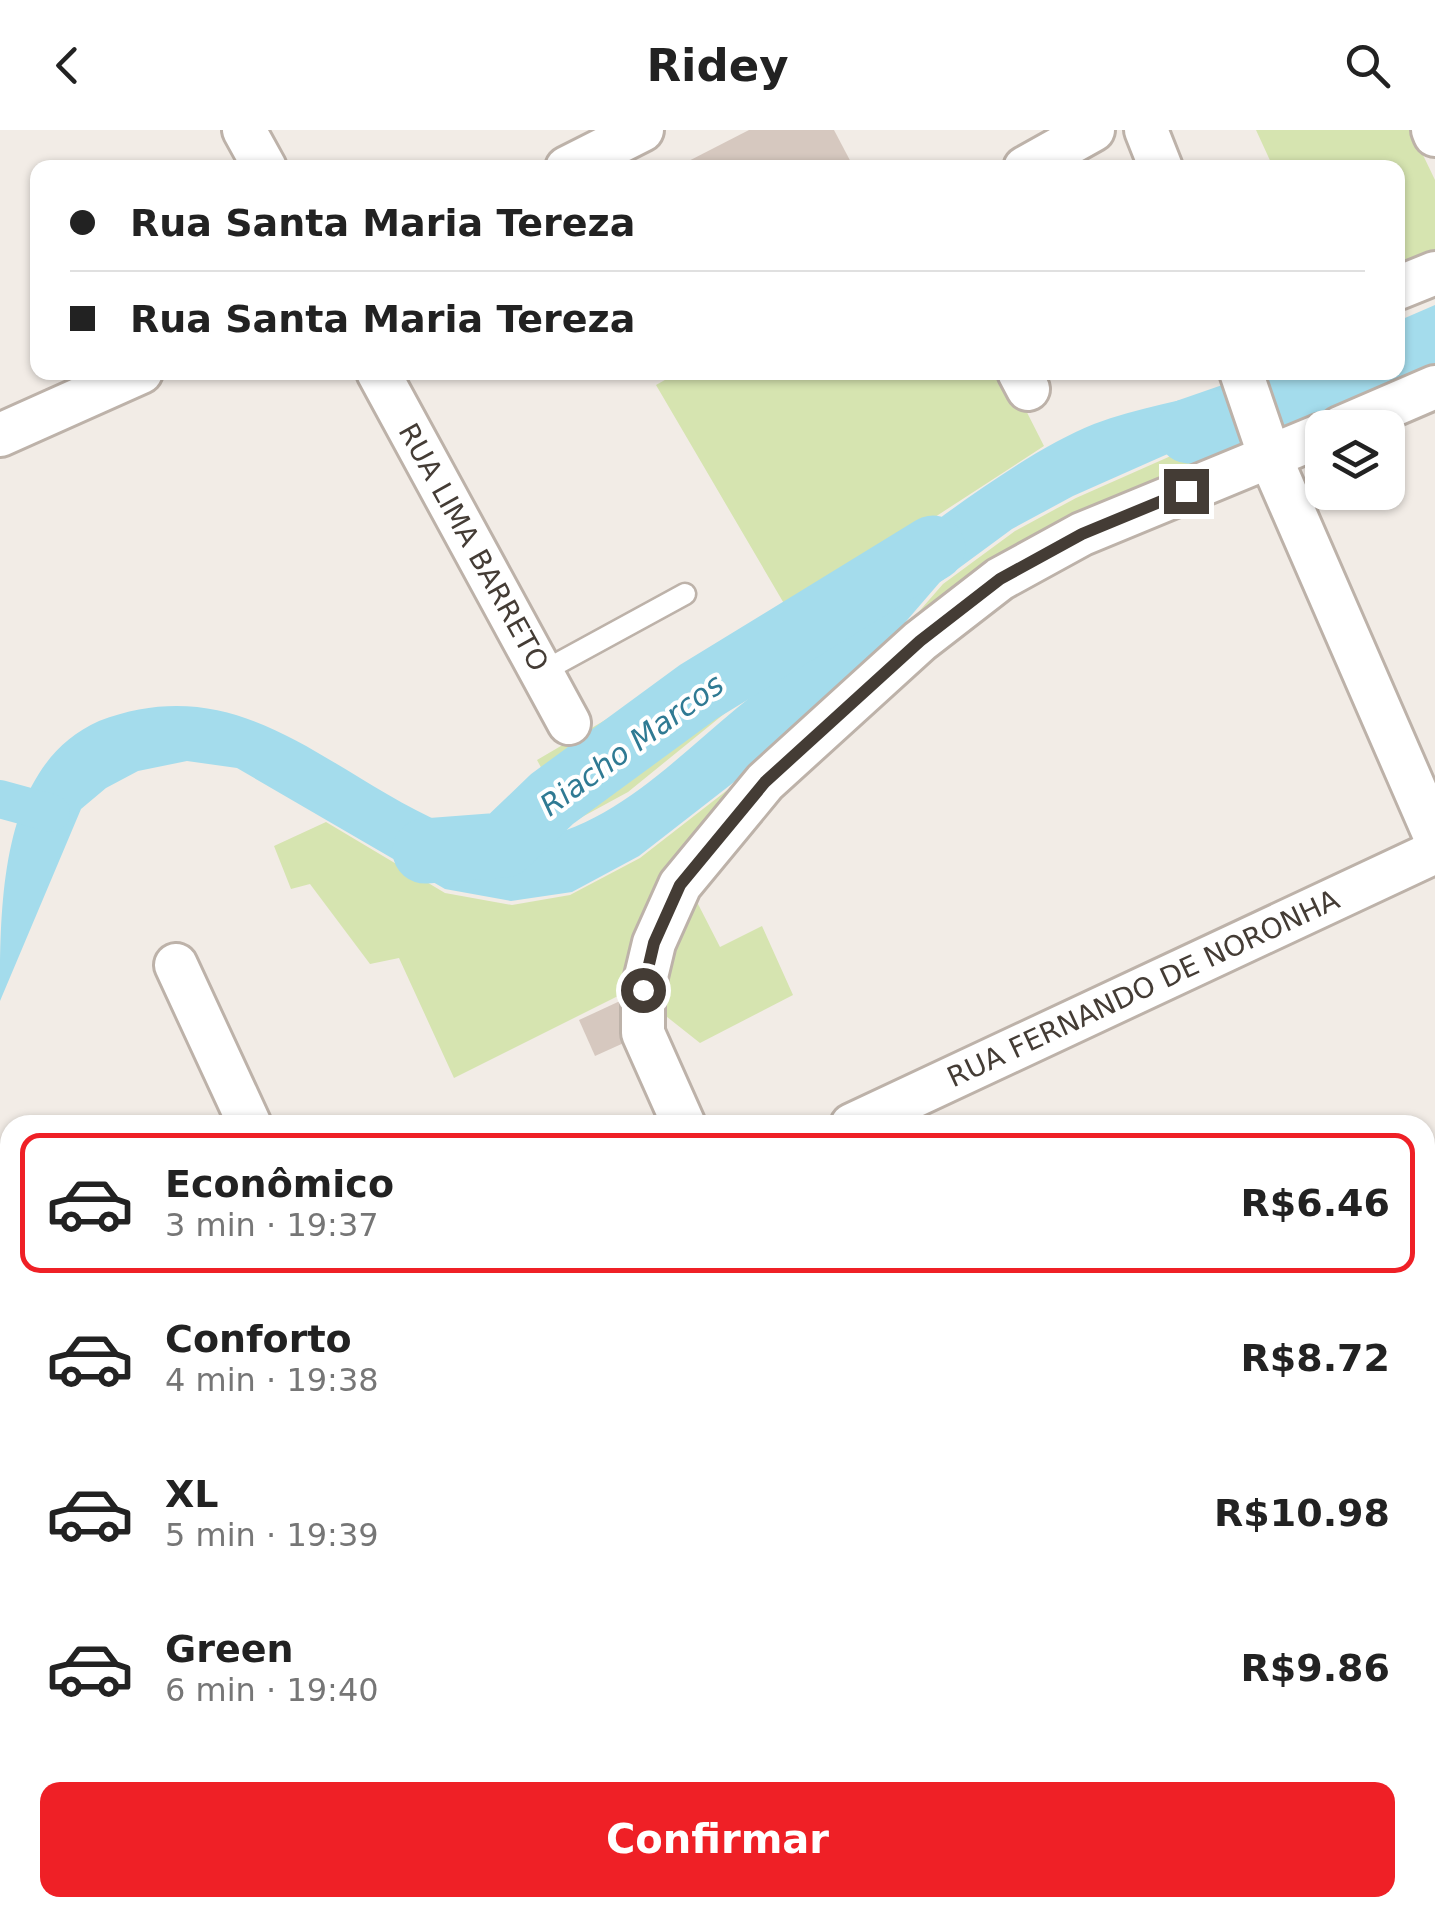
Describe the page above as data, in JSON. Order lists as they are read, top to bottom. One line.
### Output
{"streets":{"street":["RUA LIMA BARRETO","RUA FERNANDO DE NORONHA"]},"water":["Riacho Marcos"],"page":{"header":"Ridey","banner":["Rua Santa Maria Tereza","Rua Santa Maria Tereza"],"list":[{"name":"Econômico","note":"3 min · 19:37","value":"R$6.46"},{"name":"Conforto","note":"4 min · 19:38","value":"R$8.72"},{"name":"XL","note":"5 min · 19:39","value":"R$10.98"},{"name":"Green","note":"6 min · 19:40","value":"R$9.86"}],"buttons":"Confirmar"}}
